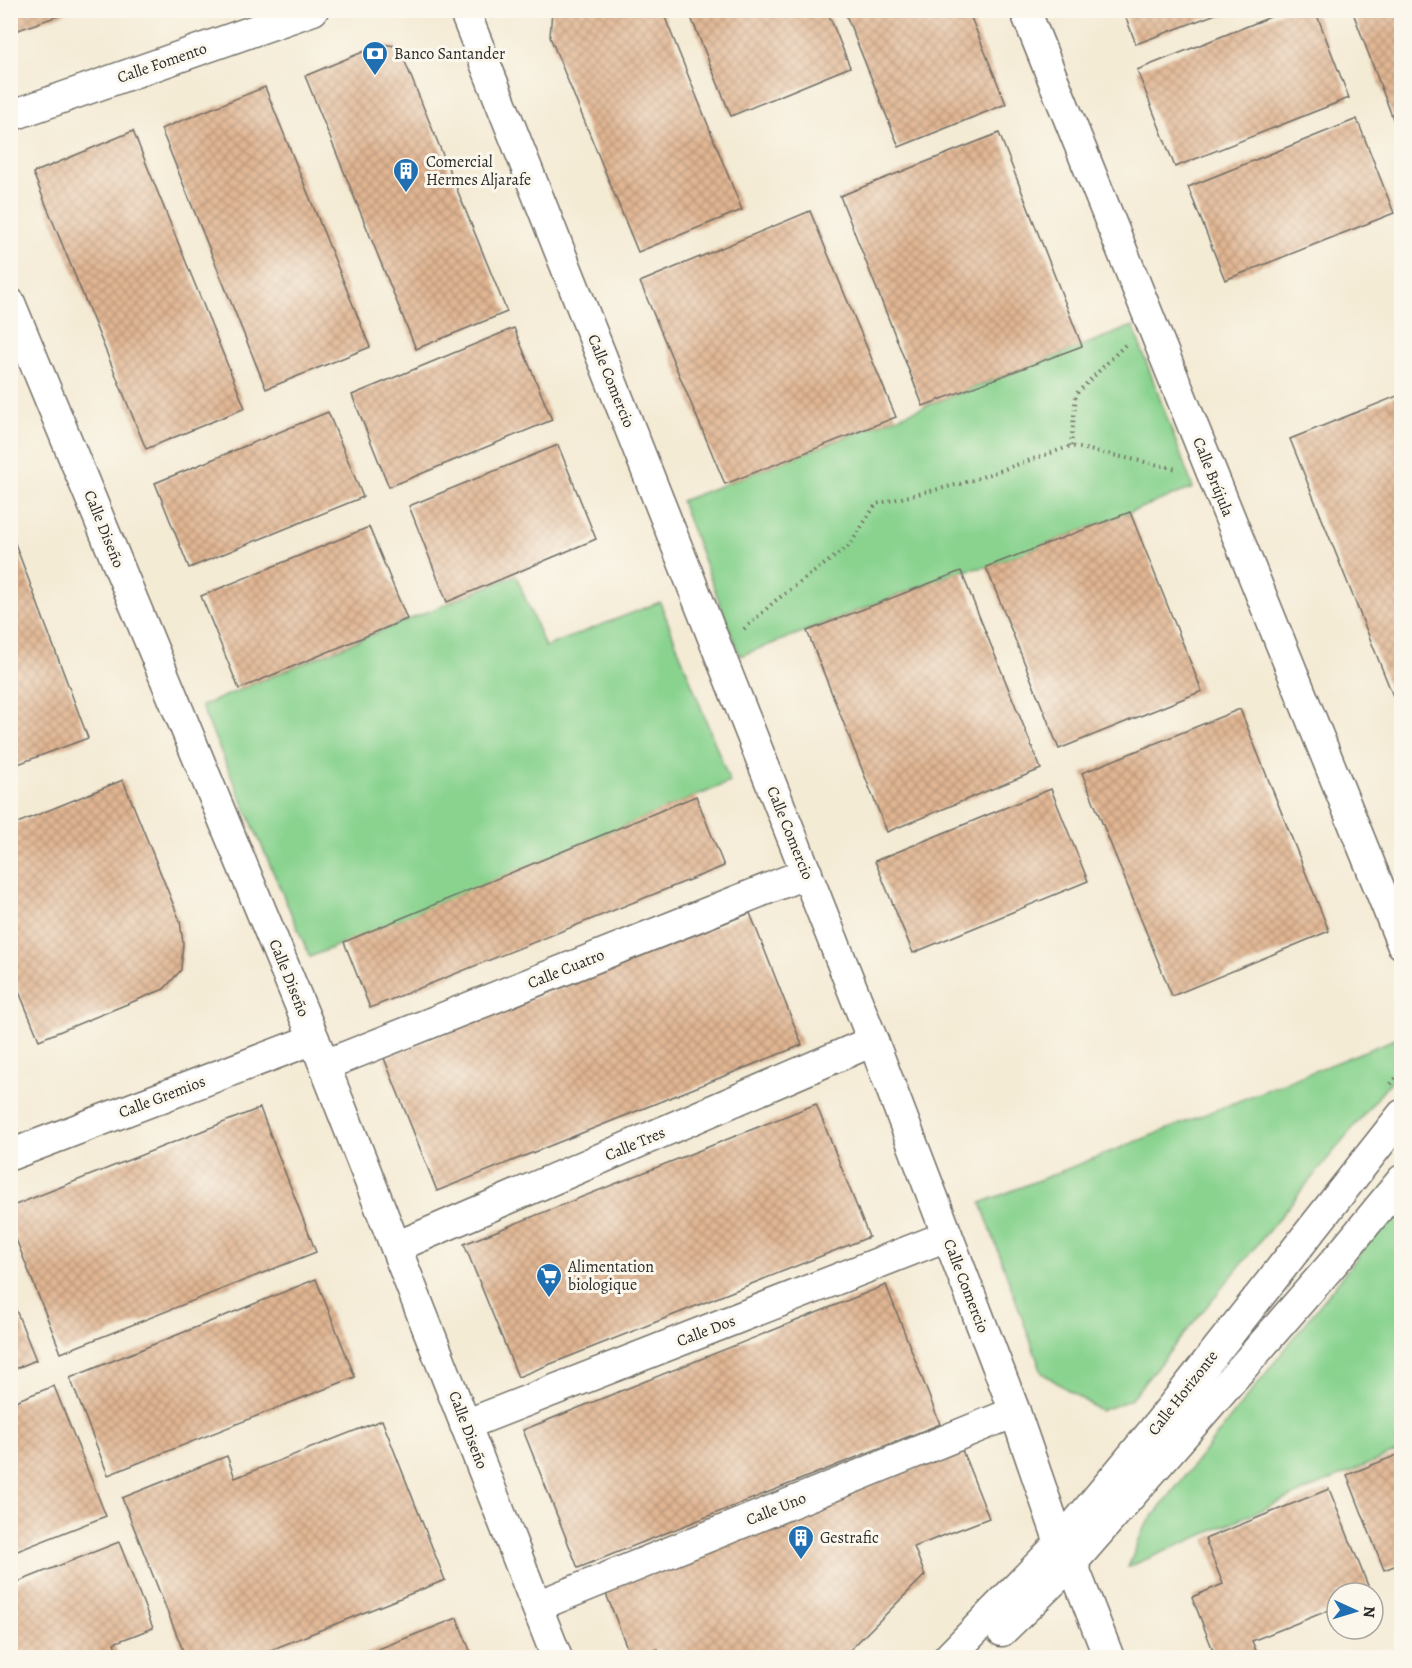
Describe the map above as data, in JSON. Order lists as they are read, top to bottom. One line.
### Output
{"streets":{"street":["Calle Fomento","Calle Comercio","Calle Brújula","Calle Diseño","Calle Cuatro","Calle Gremios","Calle Tres","Calle Dos","Calle Horizonte","Calle Uno"]},"crossings":[["Calle Comercio","Calle Cuatro"],["Calle Comercio","Calle Tres"],["Calle Comercio","Calle Dos"],["Calle Comercio","Calle Horizonte"],["Calle Comercio","Calle Uno"],["Calle Diseño","Calle Cuatro"],["Calle Diseño","Calle Gremios"],["Calle Diseño","Calle Tres"],["Calle Diseño","Calle Dos"],["Calle Diseño","Calle Uno"],["Calle Cuatro","Calle Gremios"]],"places":{"bank":["Banco Santander"],"building":["Comercial Hermes Aljarafe","Gestrafic"],"supermarket":["Alimentation biologique"]},"north":"right"}
